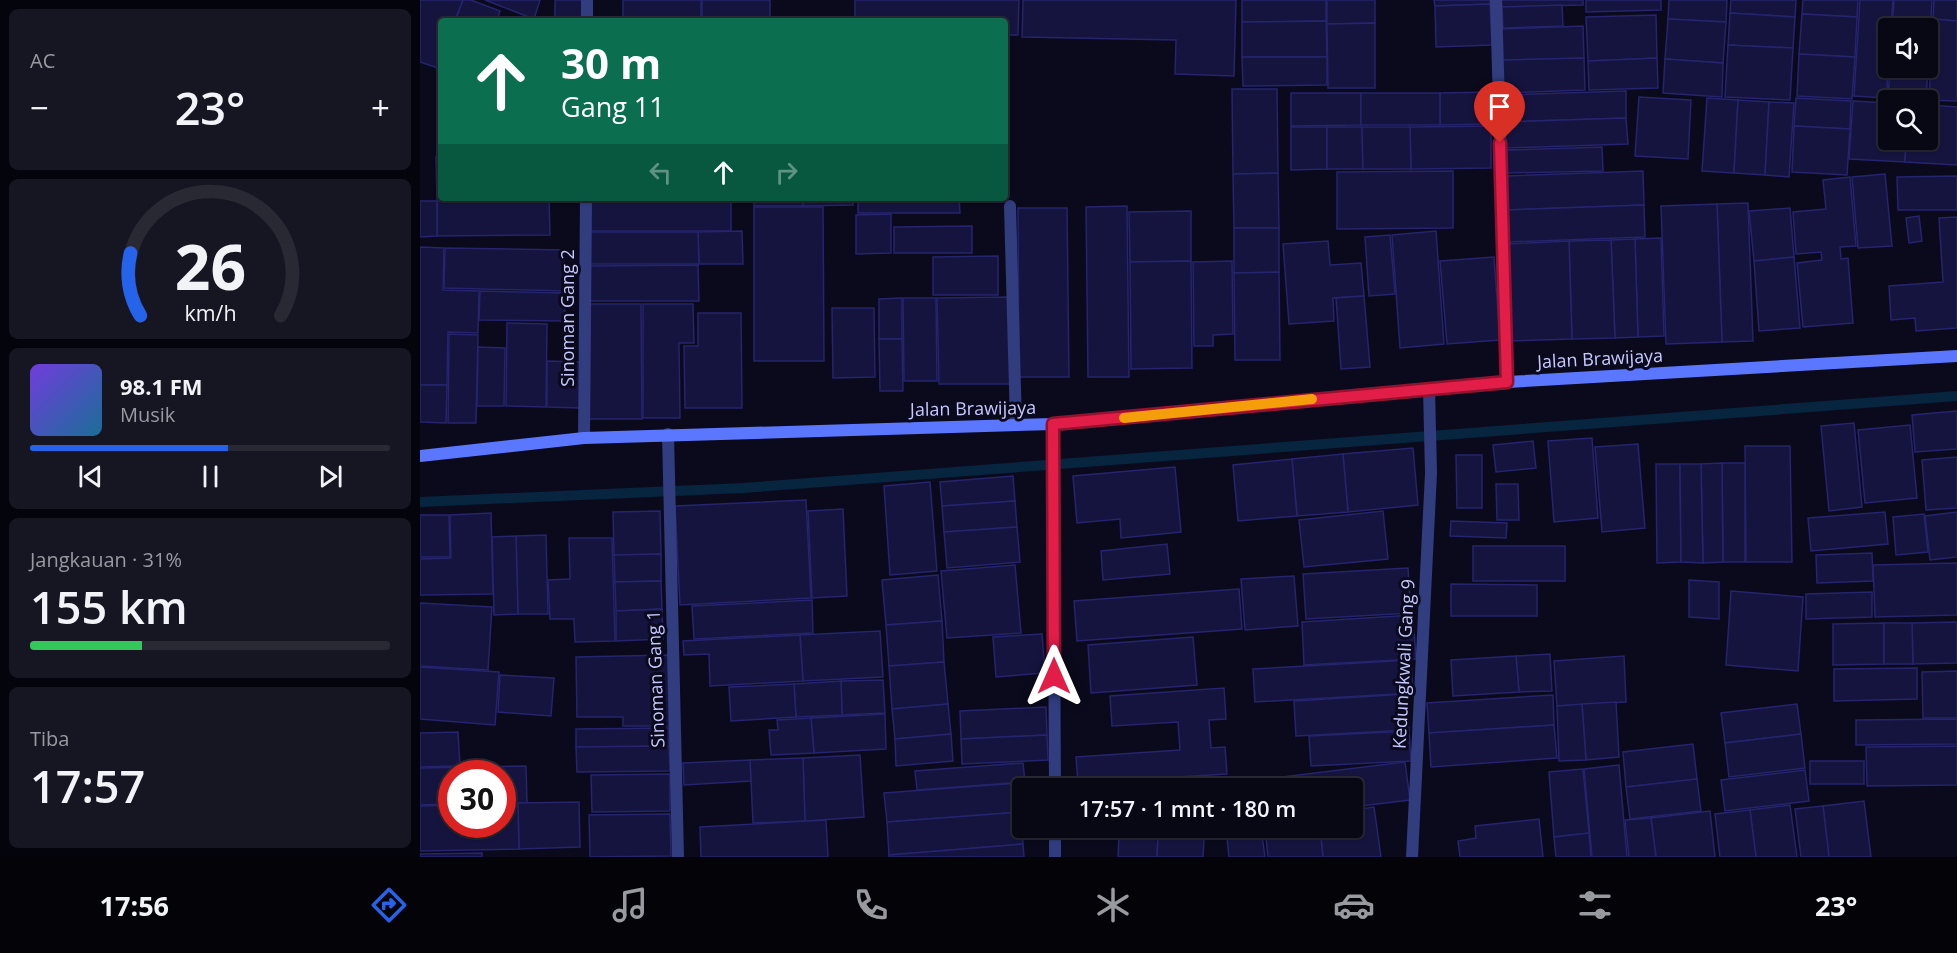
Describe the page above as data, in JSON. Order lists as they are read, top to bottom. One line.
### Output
{"streets":{"main road":["Jalan Brawijaya"],"street":["Sinoman Gang 2","Kedungkwali Gang 9","Sinoman Gang 1"]},"crossings":[["Sinoman Gang 2","Jalan Brawijaya"],["Jalan Brawijaya","Kedungkwali Gang 9"],["Jalan Brawijaya","Sinoman Gang 1"]],"page":{"tile":["AC",["Jangkauan · 31%","155 km"],["Tiba","17:57"]],"turn":["30 m","Gang 11"],"heat":["−","23°","+"],"song":["98.1 FM","Musik"],"limit":"30","trip":"17:57 · 1 mnt · 180 m","tabs":["17:56","23°"],"gauge":["26","km/h"]}}
